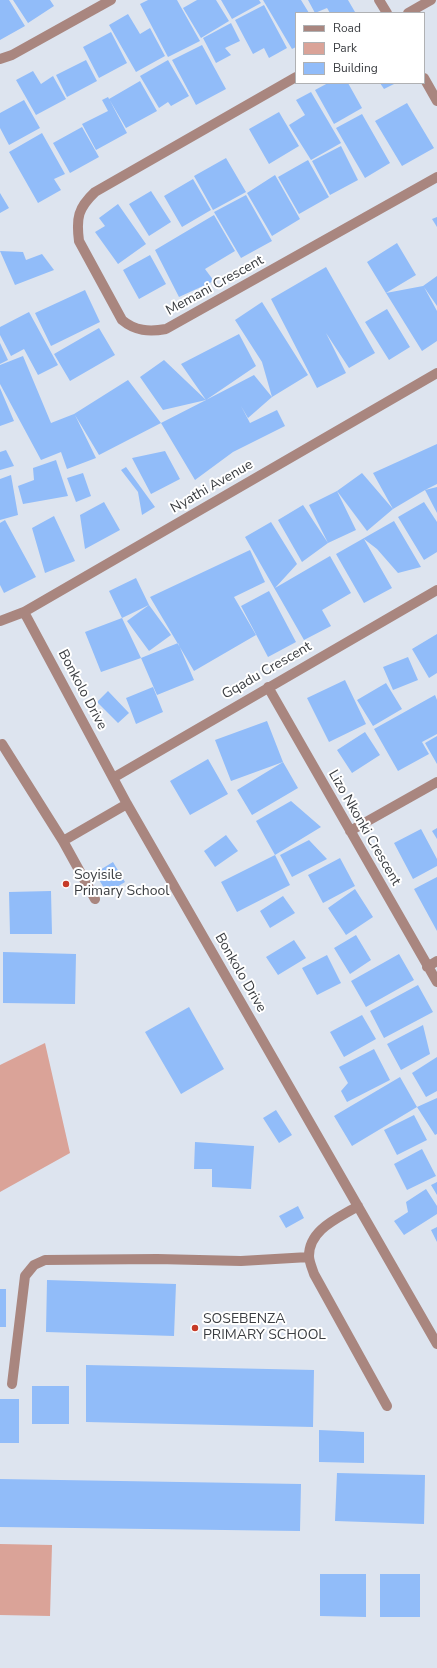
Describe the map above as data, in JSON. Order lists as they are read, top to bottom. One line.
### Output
{"streets":{"street":["Memani Crescent","Nyathi Avenue","Gqadu Crescent","Bonkolo Drive","Lizo Nkonki Crescent"]},"crossings":[["Nyathi Avenue","Bonkolo Drive"],["Gqadu Crescent","Bonkolo Drive"],["Gqadu Crescent","Lizo Nkonki Crescent"]],"places":["Soyisile Primary School","SOSEBENZA PRIMARY SCHOOL"],"legend":["Road","Park","Building"]}
